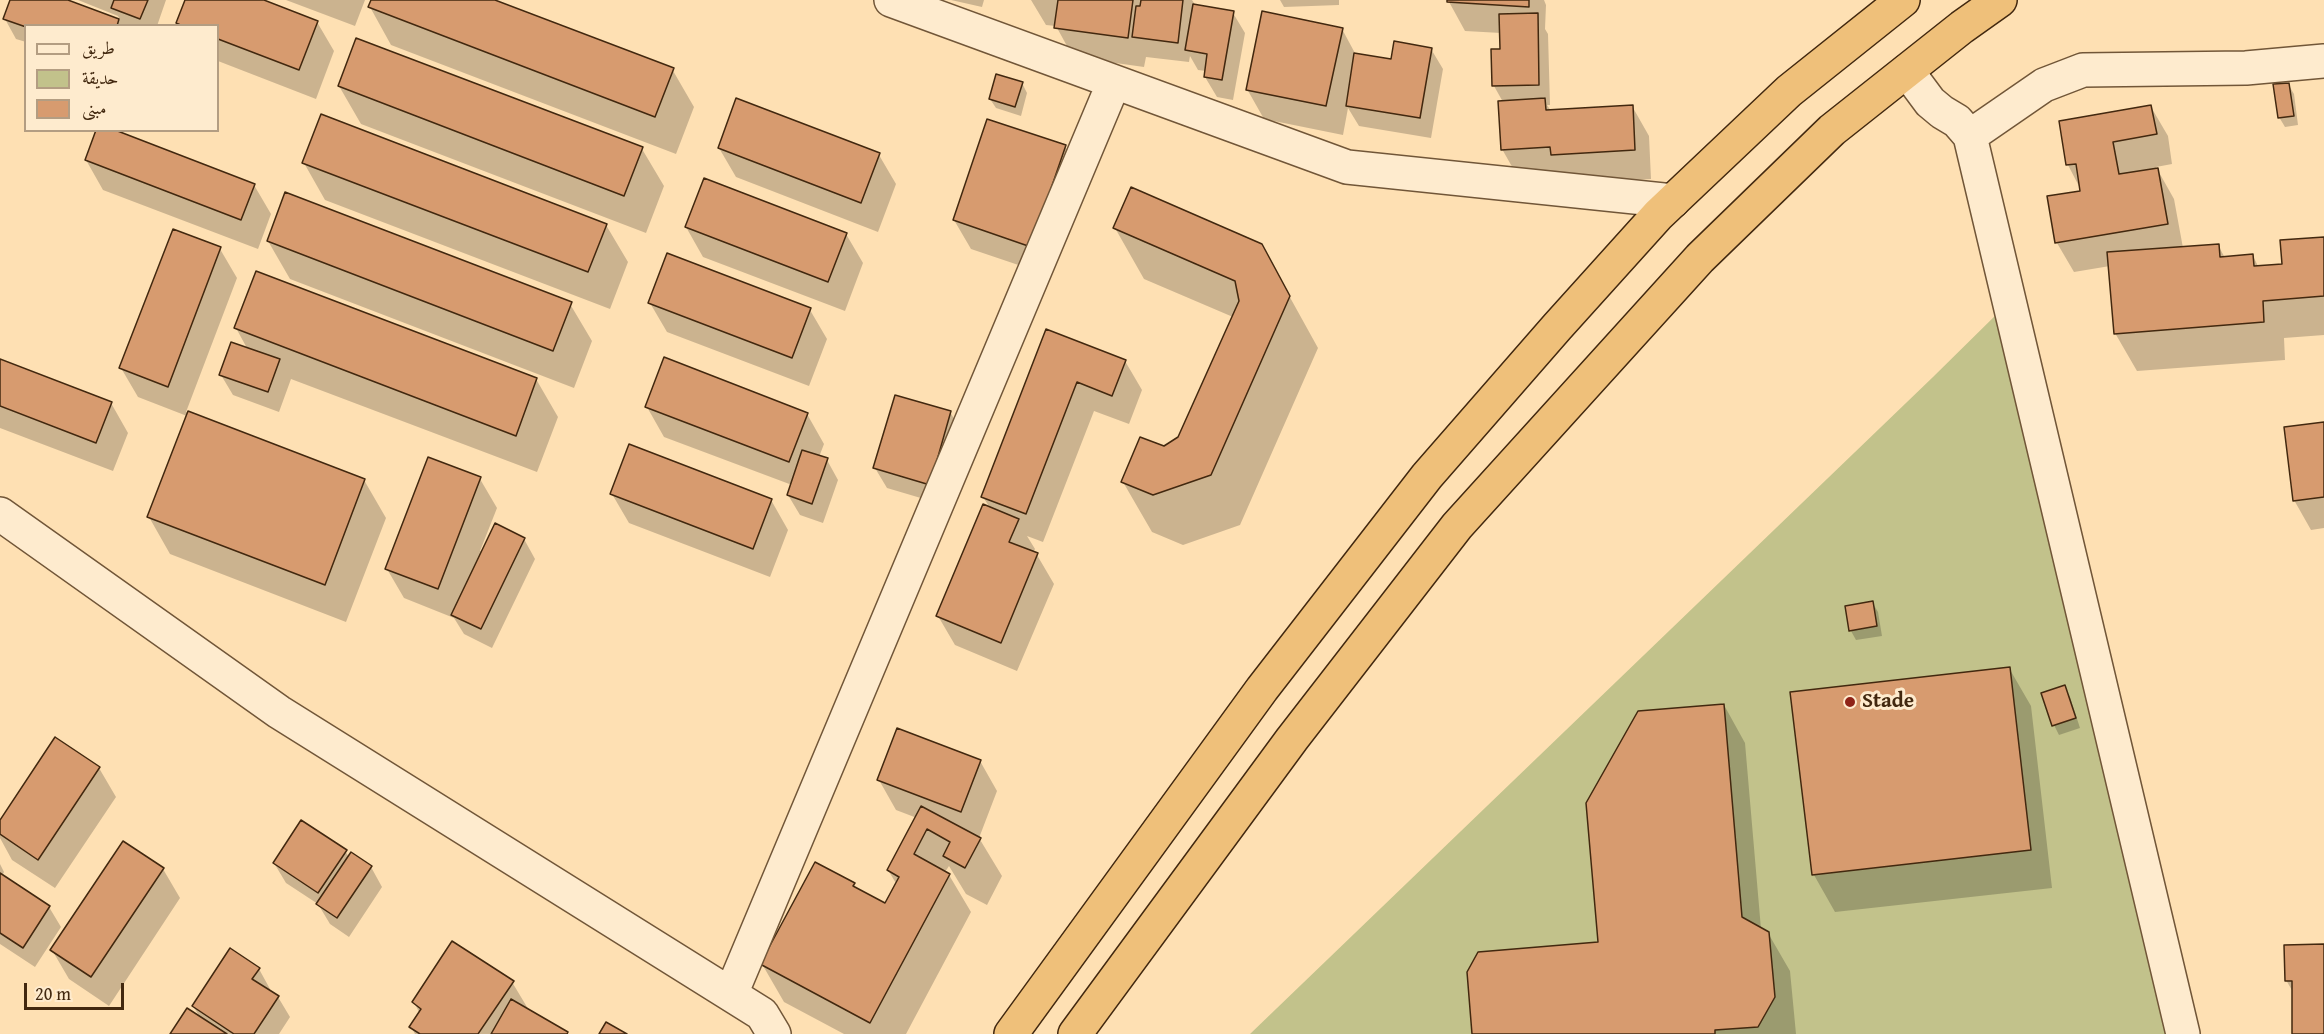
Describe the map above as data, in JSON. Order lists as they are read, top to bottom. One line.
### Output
{"places":["Stade"],"legend":["طريق","حديقة","مبنى"],"scale_bar":"20 m"}
